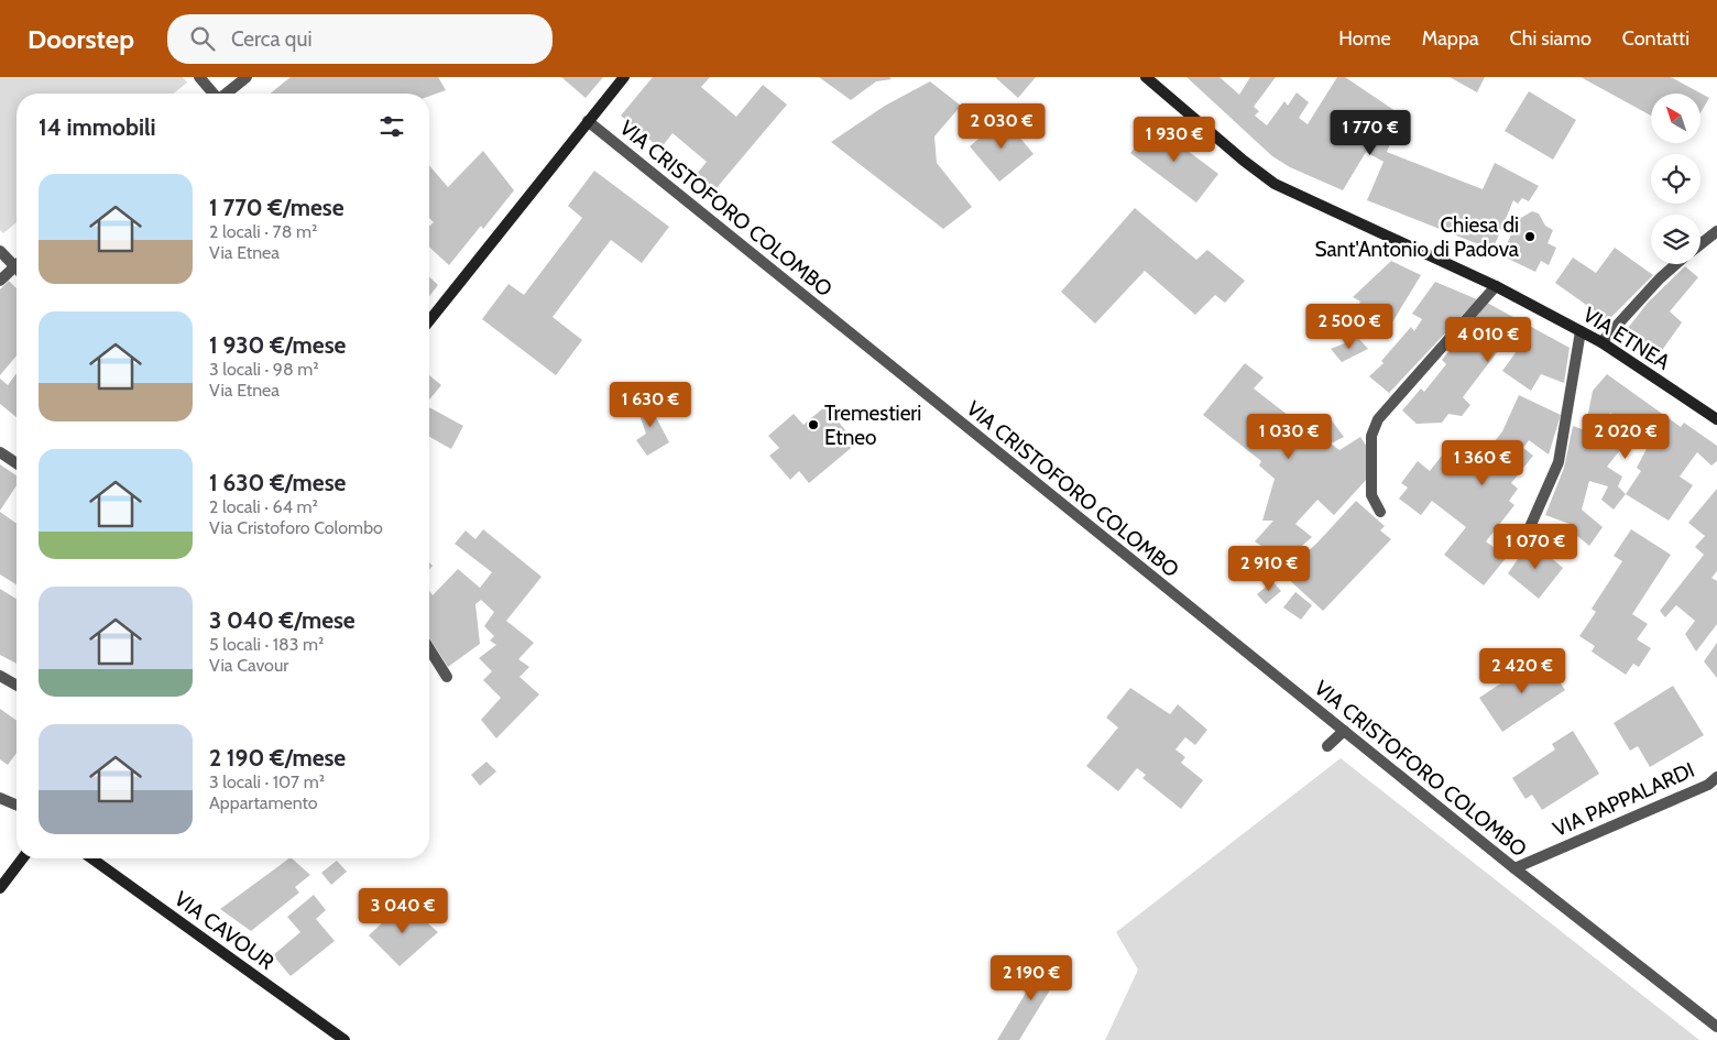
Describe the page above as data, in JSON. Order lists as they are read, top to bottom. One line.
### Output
{"streets":{"main road":["VIA ETNEA","VIA CAVOUR"],"street":["VIA CRISTOFORO COLOMBO","VIA PAPPALARDI"]},"crossings":[["VIA CRISTOFORO COLOMBO","VIA PAPPALARDI"]],"places":["Chiesa di Sant'Antonio di Padova","Tremestieri Etneo"],"north":"top left","page":{"header":"Doorstep","search":"Cerca qui","nav":["Home","Mappa","Chi siamo","Contatti"],"heading":"14 immobili","price":["2 030 €","1 770 €","1 930 €","2 500 €","4 010 €","1 630 €","1 030 €","2 020 €","1 360 €","1 070 €","2 910 €","2 420 €","3 040 €","2 190 €"],"list":[{"name":"1 770 €/mese","note":"2 locali · 78 m² · Via Etnea"},{"name":"1 930 €/mese","note":"3 locali · 98 m² · Via Etnea"},{"name":"1 630 €/mese","note":"2 locali · 64 m² · Via Cristoforo Colombo"},{"name":"3 040 €/mese","note":"5 locali · 183 m² · Via Cavour"},{"name":"2 190 €/mese","note":"3 locali · 107 m² · Appartamento"}]}}
